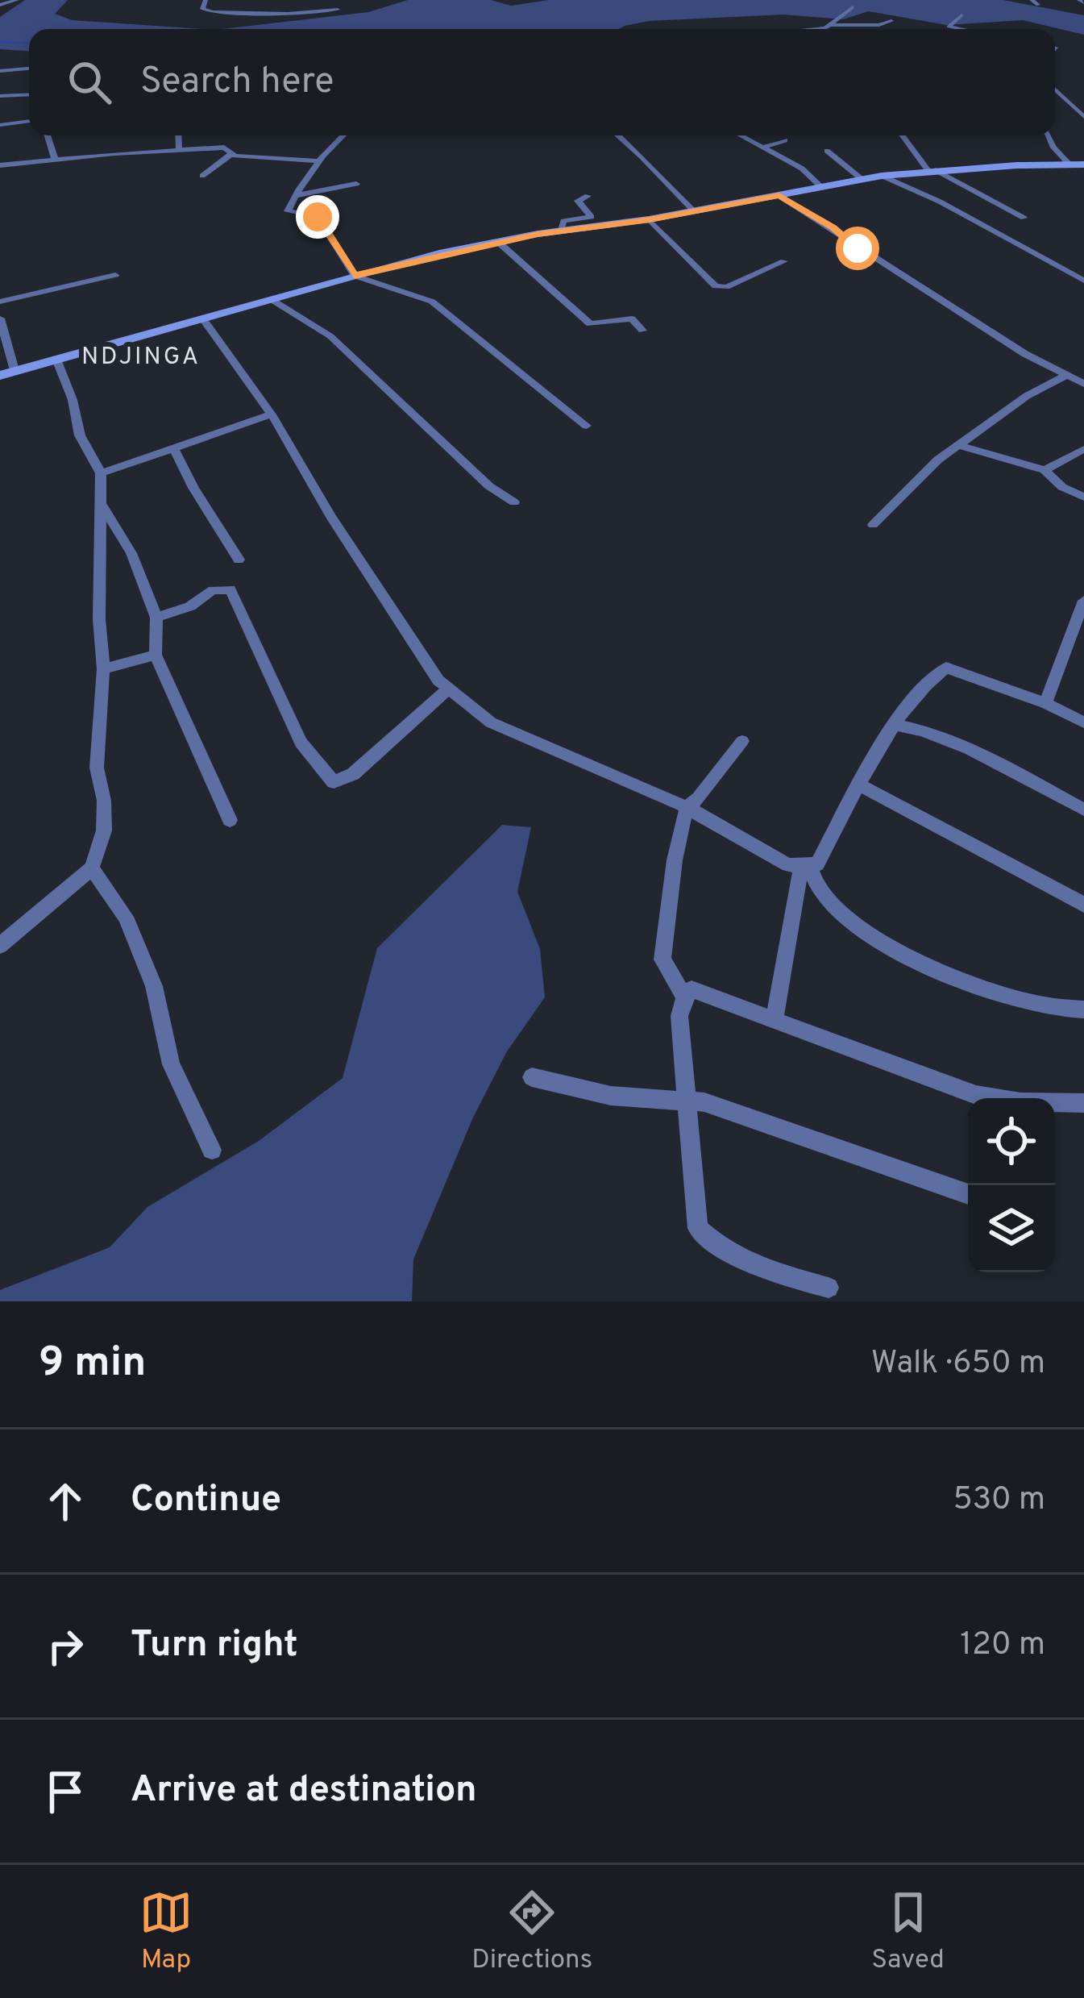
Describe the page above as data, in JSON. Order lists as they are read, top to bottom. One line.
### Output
{"districts":["NDJINGA"],"page":{"search":"Search here","heading":["9 min","Walk · 650 m"],"list":[["Continue","530 m"],["Turn right","120 m"],"Arrive at destination"],"nav":["Map","Directions","Saved"]}}
